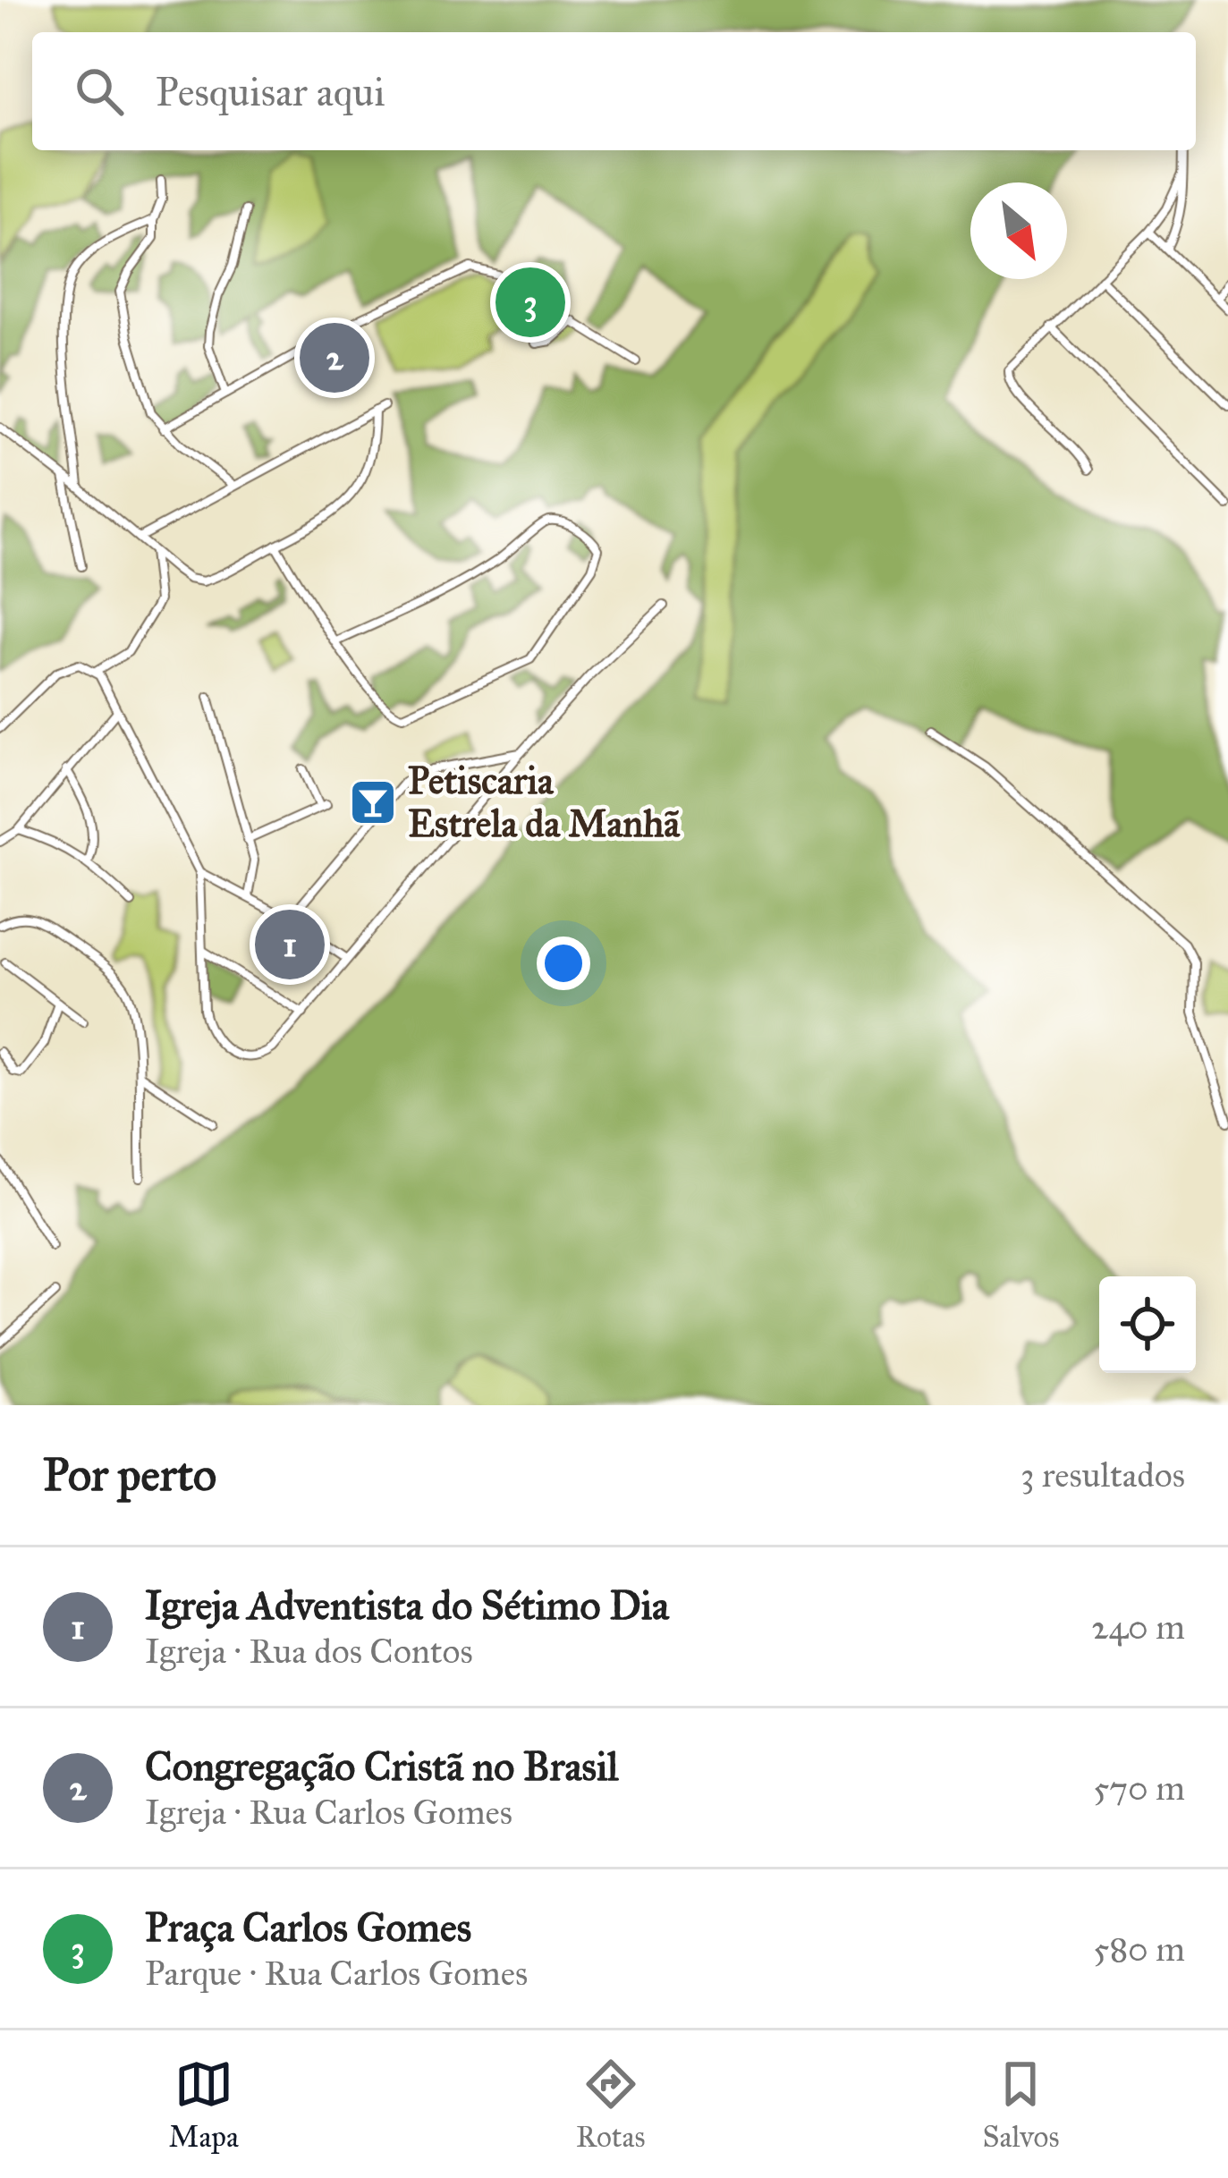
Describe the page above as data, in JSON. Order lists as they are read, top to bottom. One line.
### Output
{"places":{"bar":["Petiscaria Estrela da Manhã"]},"north":"bottom right","page":{"search":"Pesquisar aqui","pins":["3","2","1"],"heading":["Por perto","3 resultados"],"list":[{"mark":"1","name":"Igreja Adventista do Sétimo Dia","note":"Igreja · Rua dos Contos","value":"240 m"},{"mark":"2","name":"Congregação Cristã no Brasil","note":"Igreja · Rua Carlos Gomes","value":"570 m"},{"mark":"3","name":"Praça Carlos Gomes","note":"Parque · Rua Carlos Gomes","value":"580 m"}],"nav":["Mapa","Rotas","Salvos"]}}
